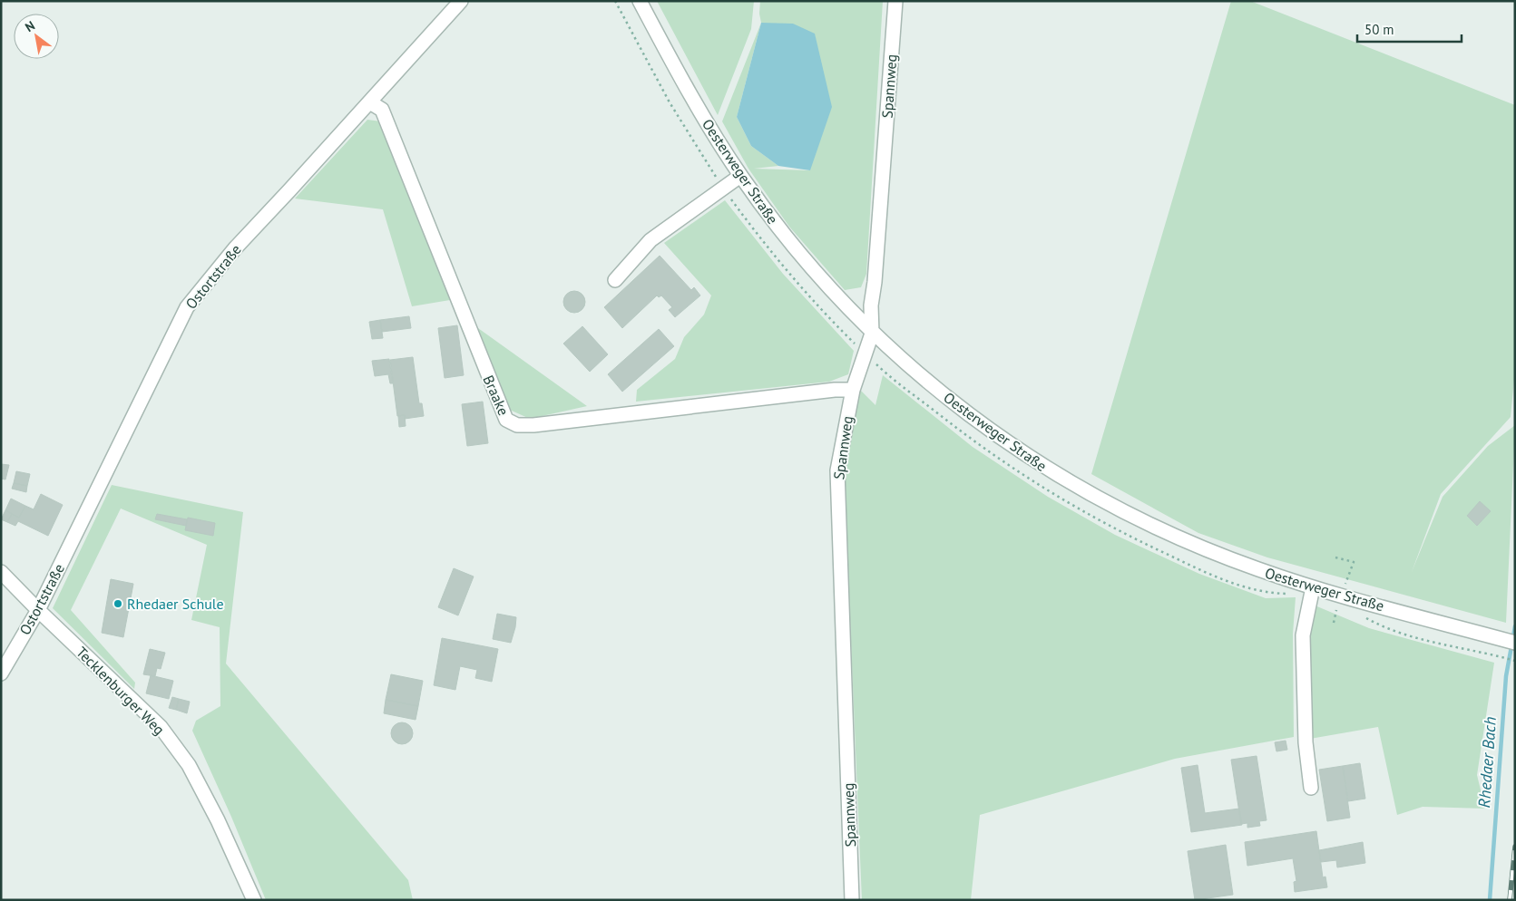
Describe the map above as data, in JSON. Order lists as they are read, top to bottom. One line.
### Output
{"streets":{"street":["Spannweg","Oesterweger Straße","Ostortstraße","Braake","Tecklenburger Weg"]},"crossings":[["Spannweg","Oesterweger Straße"],["Spannweg","Braake"],["Ostortstraße","Braake"],["Ostortstraße","Tecklenburger Weg"]],"water":["Rhedaer Bach"],"places":["Rhedaer Schule"],"scale_bar":"50 m","north":"top left"}
